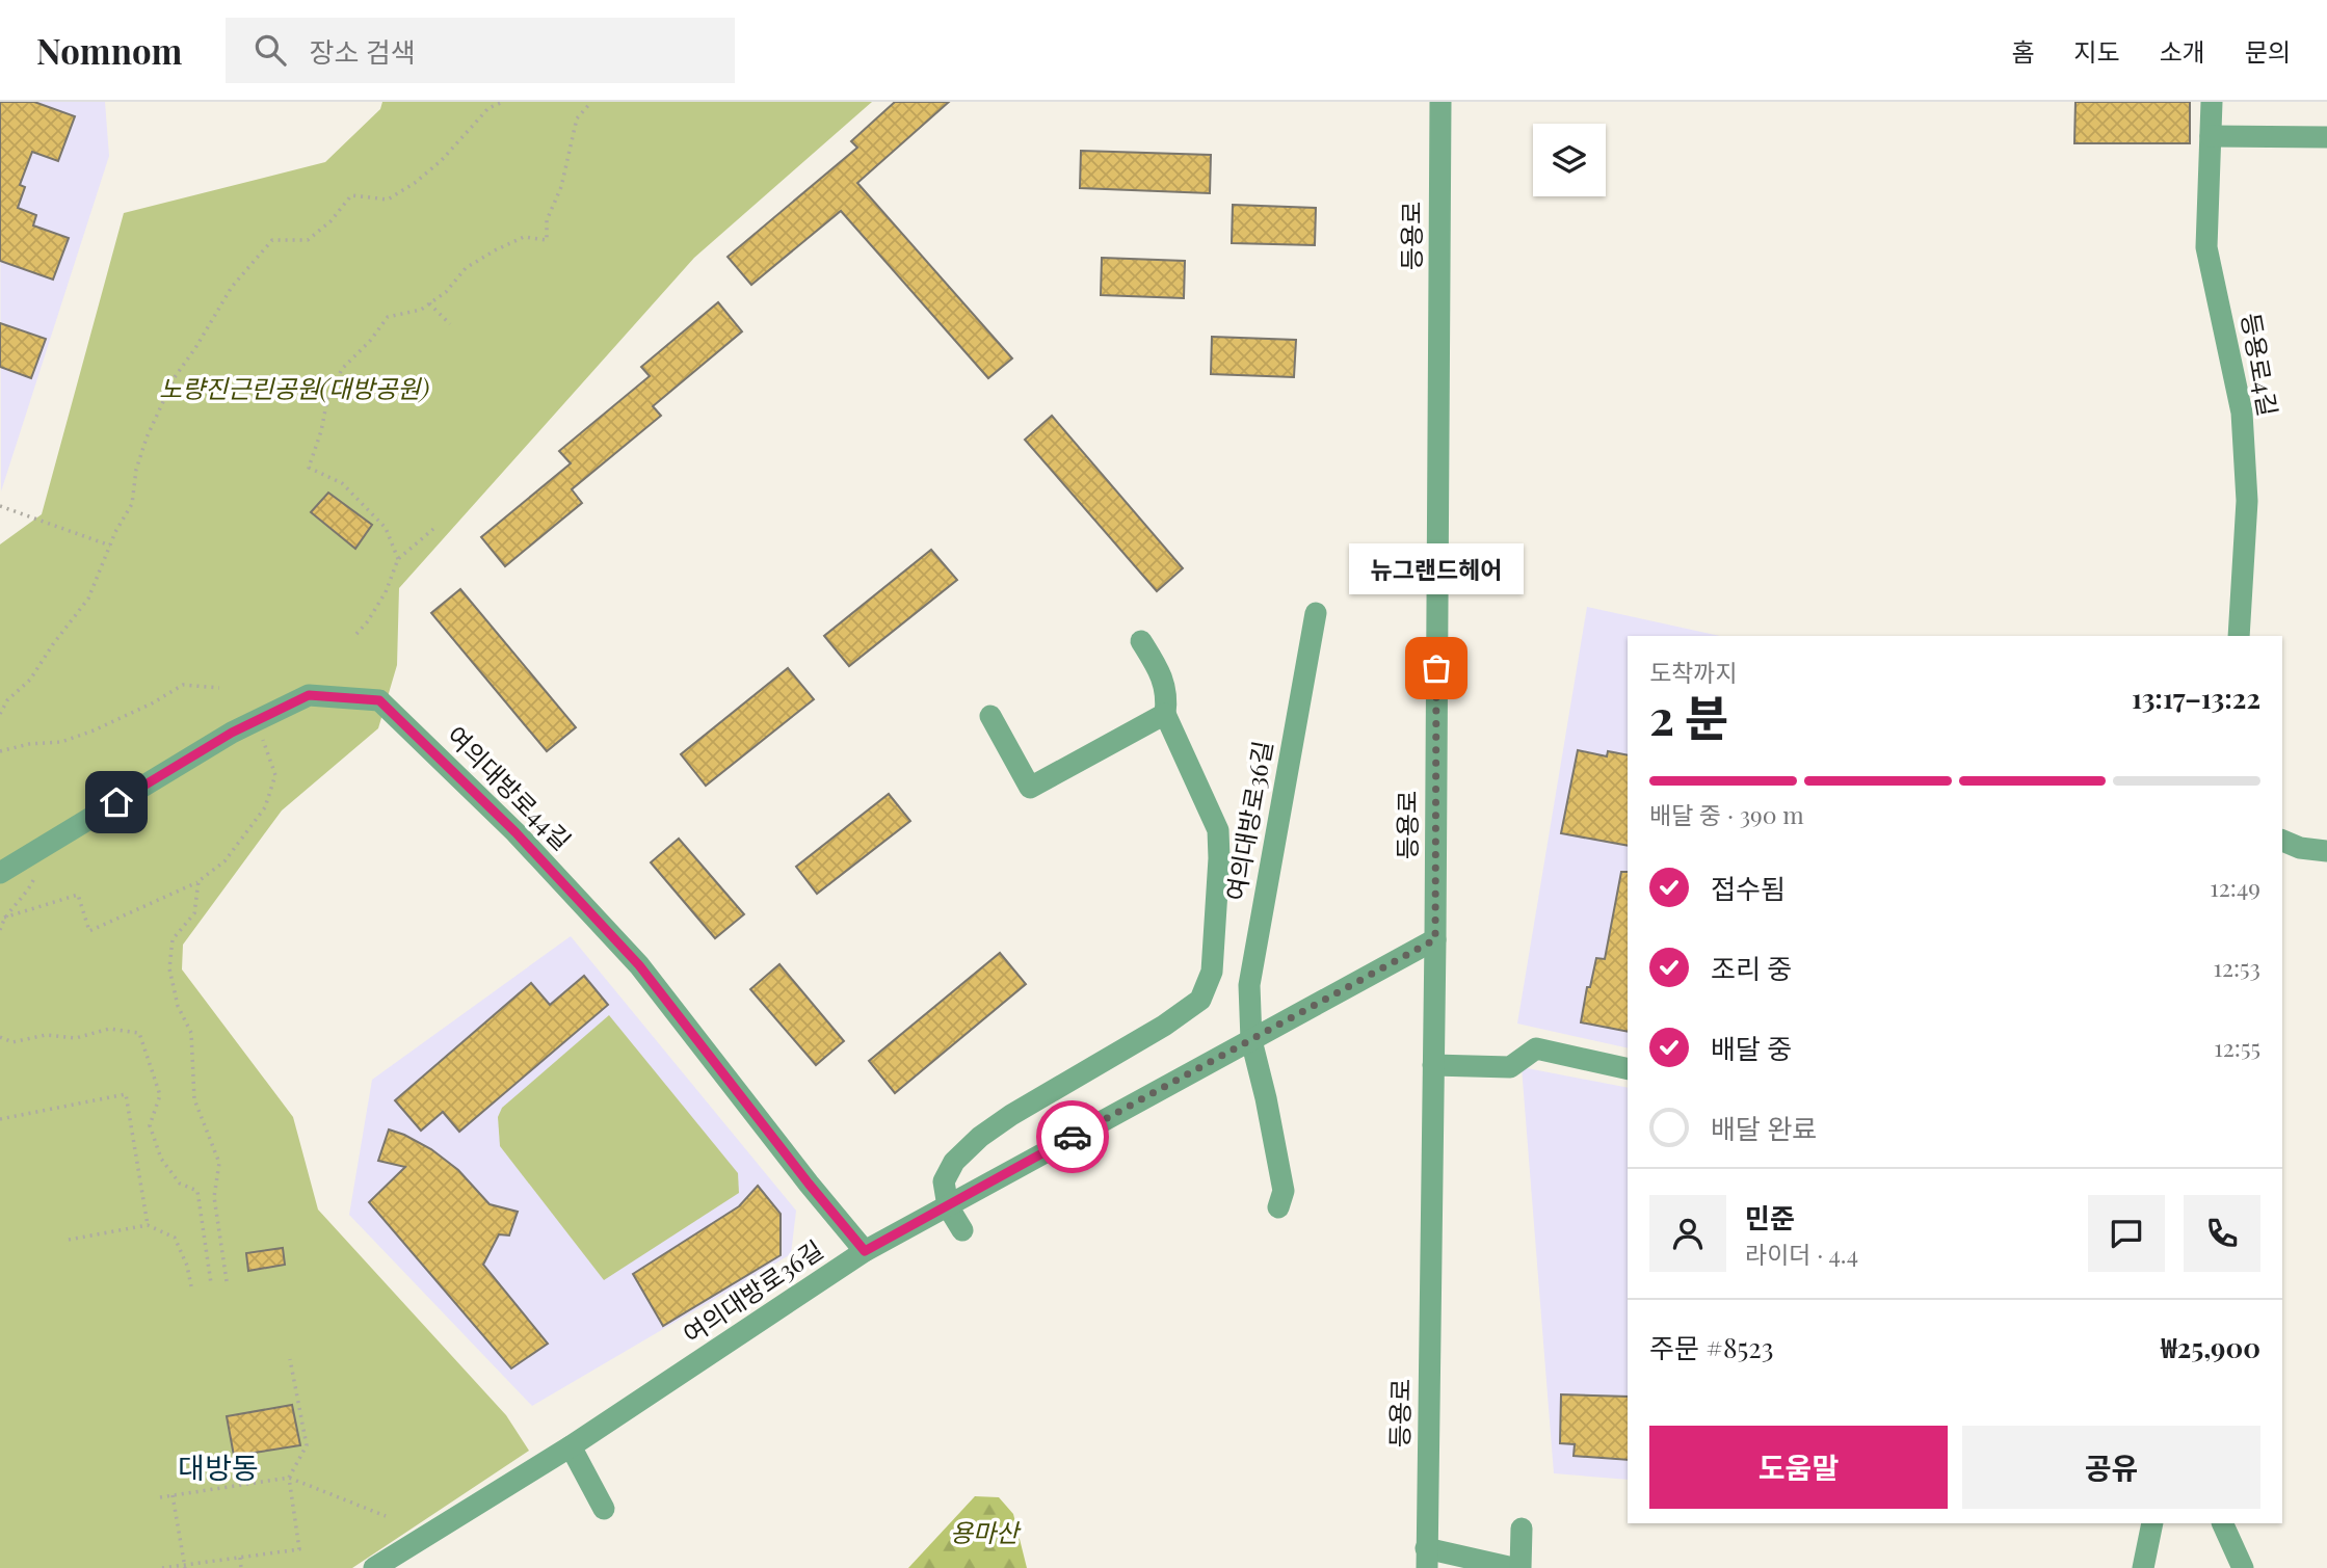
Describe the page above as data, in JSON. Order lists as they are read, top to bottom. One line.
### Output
{"streets":{"street":["등용로","등용로4길","여의대방로44길","여의대방로36길"]},"crossings":[["등용로","여의대방로36길"],["여의대방로44길","여의대방로36길"]],"districts":["대방동"],"parks":["노량진근린공원(대방공원)","용마산"],"places":["뉴그랜드헤어"],"page":{"header":"Nomnom","search":"장소 검색","nav":["홈","지도","소개","문의"],"bubble":"뉴그랜드헤어","heading":["2 분","도착까지","13:17–13:22"],"panel":["민준","라이더 · 4.4","주문 #8523","₩25,900"],"bar":"배달 중 · 390 m","list":[["접수됨","12:49"],["조리 중","12:53"],["배달 중","12:55"],"배달 완료"],"buttons":["도움말","공유"]}}
